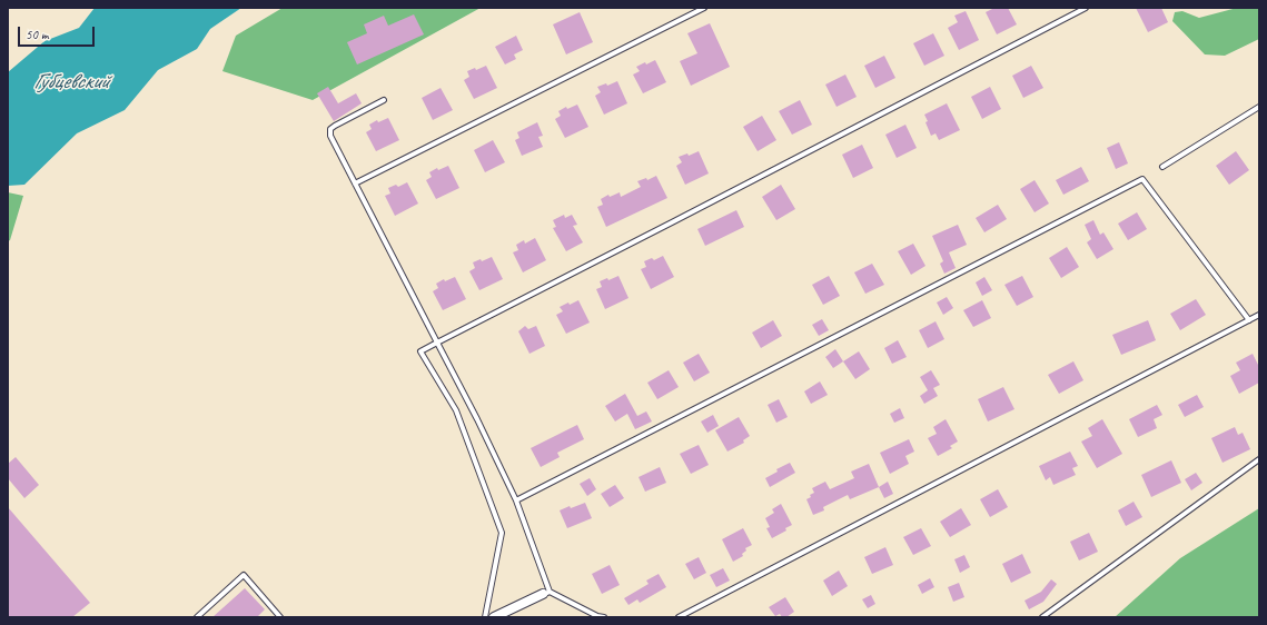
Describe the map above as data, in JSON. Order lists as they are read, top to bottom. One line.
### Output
{"water":["Губцевский"],"scale_bar":"50 m"}
